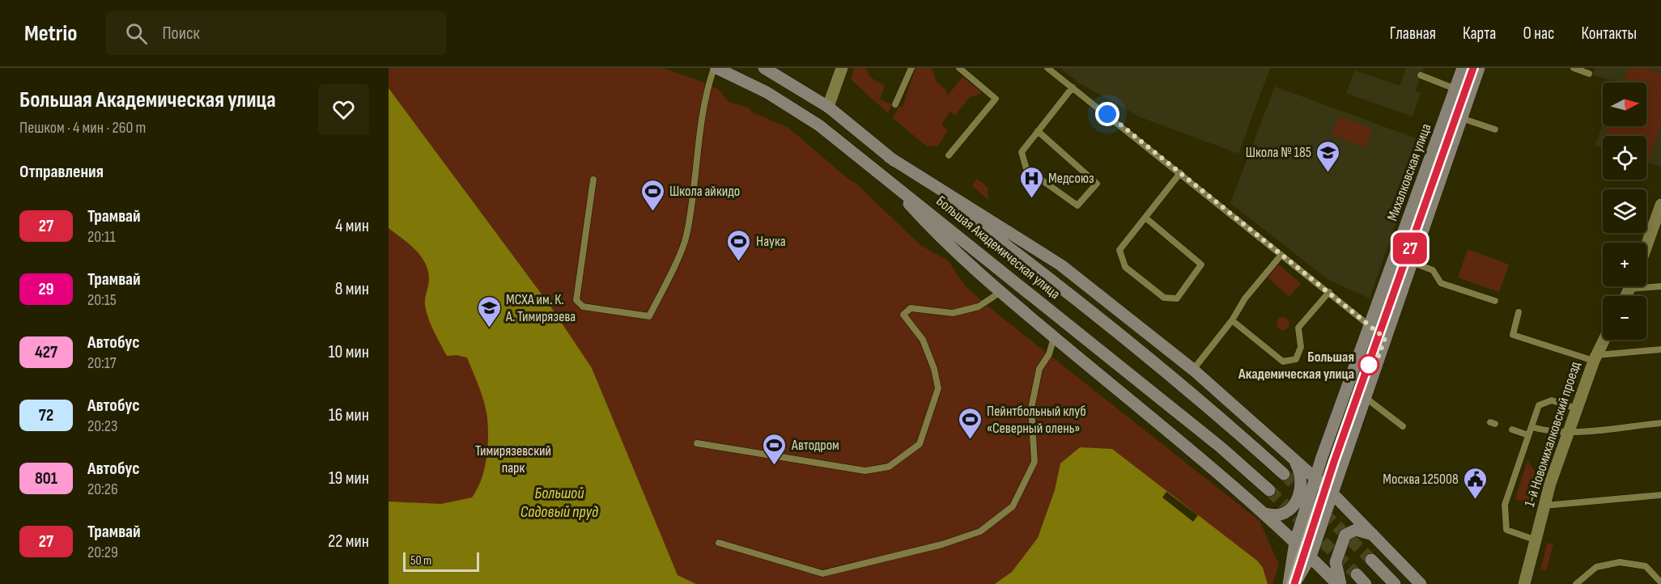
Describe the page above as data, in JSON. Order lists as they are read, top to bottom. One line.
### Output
{"streets":{"main road":["Михалковская улица","Большая Академическая улица"],"street":["1-й Новомихалковский проезд"]},"water":["Большой Садовый пруд"],"parks":["Тимирязевский парк"],"places":{"school or university":["Школа № 185","МСХА им. К. А. Тимирязева"],"hospital":["Медсоюз"],"sports":["Школа айкидо","Наука","Пейнтбольный клуб «Северный олень»","Автодром"],"other":["Большая Академическая улица"],"public building":["Москва 125008"]},"lines":["tram line 27"],"scale_bar":"50 m","north":"right","page":{"header":"Metrio","search":"Поиск","nav":["Главная","Карта","О нас","Контакты"],"heading":[["Большая Академическая улица","Пешком · 4 мин · 260 m"],"Отправления"],"on_map":"27","map_buttons":["+","−"],"list":[{"mark":"27","name":"Трамвай","note":"20:11","value":"4 мин"},{"mark":"29","name":"Трамвай","note":"20:15","value":"8 мин"},{"mark":"427","name":"Автобус","note":"20:17","value":"10 мин"},{"mark":"72","name":"Автобус","note":"20:23","value":"16 мин"},{"mark":"801","name":"Автобус","note":"20:26","value":"19 мин"},{"mark":"27","name":"Трамвай","note":"20:29","value":"22 мин"}],"scale":"50 m"}}
